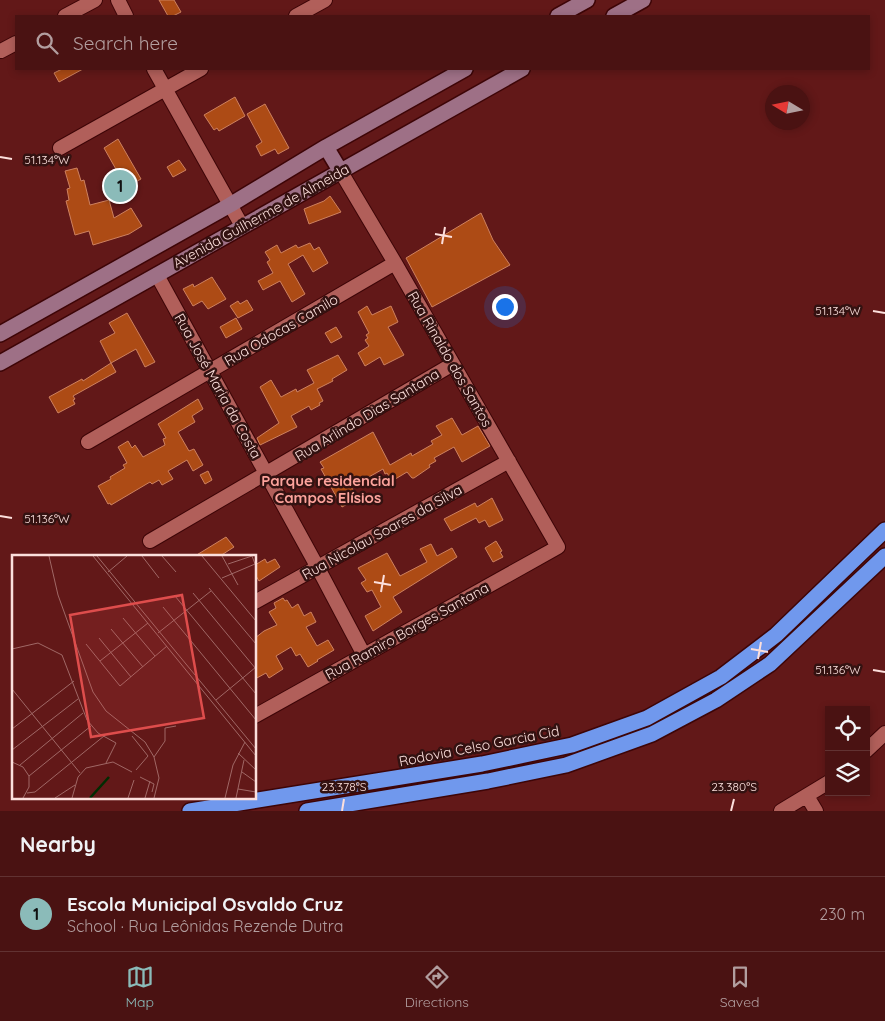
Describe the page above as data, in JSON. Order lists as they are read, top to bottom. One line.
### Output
{"streets":{"highway":["Rodovia Celso Garcia Cid"],"street":["Avenida Guilherme de Almeida","Rua Odocas Camilo","Rua Rinaldo dos Santos","Rua José Maria da Costa","Rua Arlindo Dias Santana","Rua Nicolau Soares da Silva","Rua Ramiro Borges Santana"]},"crossings":[["Avenida Guilherme de Almeida","Rua Rinaldo dos Santos"],["Avenida Guilherme de Almeida","Rua José Maria da Costa"],["Rua Odocas Camilo","Rua Rinaldo dos Santos"],["Rua Odocas Camilo","Rua José Maria da Costa"],["Rua Rinaldo dos Santos","Rua Arlindo Dias Santana"],["Rua Rinaldo dos Santos","Rua Nicolau Soares da Silva"],["Rua Rinaldo dos Santos","Rua Ramiro Borges Santana"],["Rua José Maria da Costa","Rua Arlindo Dias Santana"],["Rua José Maria da Costa","Rua Nicolau Soares da Silva"],["Rua José Maria da Costa","Rua Ramiro Borges Santana"]],"districts":["Parque residencial Campos Elísios"],"north":"left","page":{"search":"Search here","pins":"1","heading":"Nearby","list":[{"mark":"1","name":"Escola Municipal Osvaldo Cruz","note":"School · Rua Leônidas Rezende Dutra","value":"230 m"}],"nav":["Map","Directions","Saved"]},"coordinates":["51.134°W","51.136°W","23.378°S","23.380°S"]}
